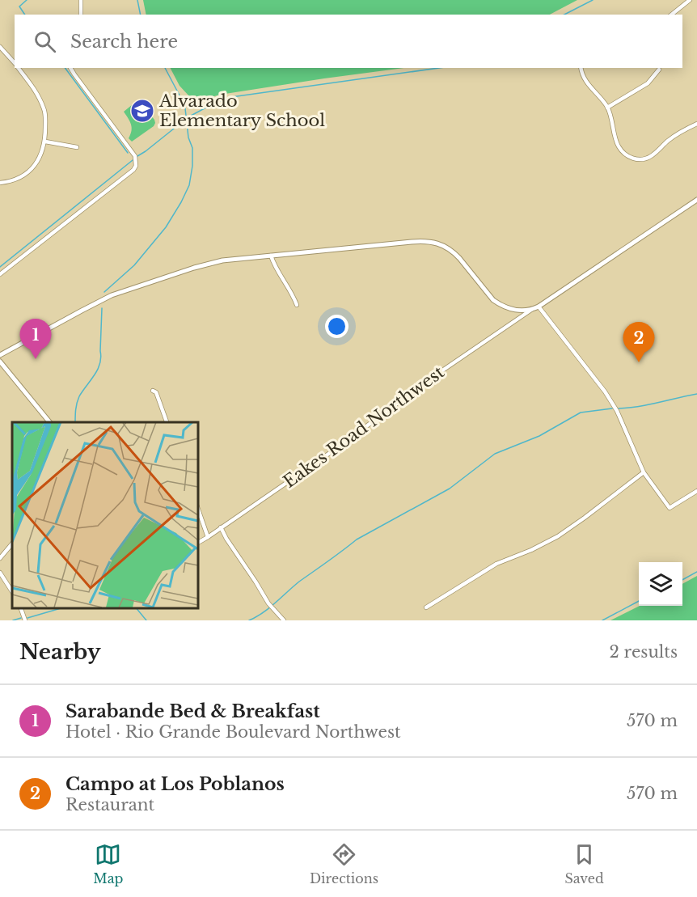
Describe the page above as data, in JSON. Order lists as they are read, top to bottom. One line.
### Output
{"streets":{"street":["Eakes Road Northwest"]},"places":{"school or university":["Alvarado Elementary School"]},"page":{"search":"Search here","pins":["1","2"],"heading":["Nearby","2 results"],"list":[{"mark":"1","name":"Sarabande Bed & Breakfast","note":"Hotel · Rio Grande Boulevard Northwest","value":"570 m"},{"mark":"2","name":"Campo at Los Poblanos","note":"Restaurant","value":"570 m"}],"nav":["Map","Directions","Saved"]}}
